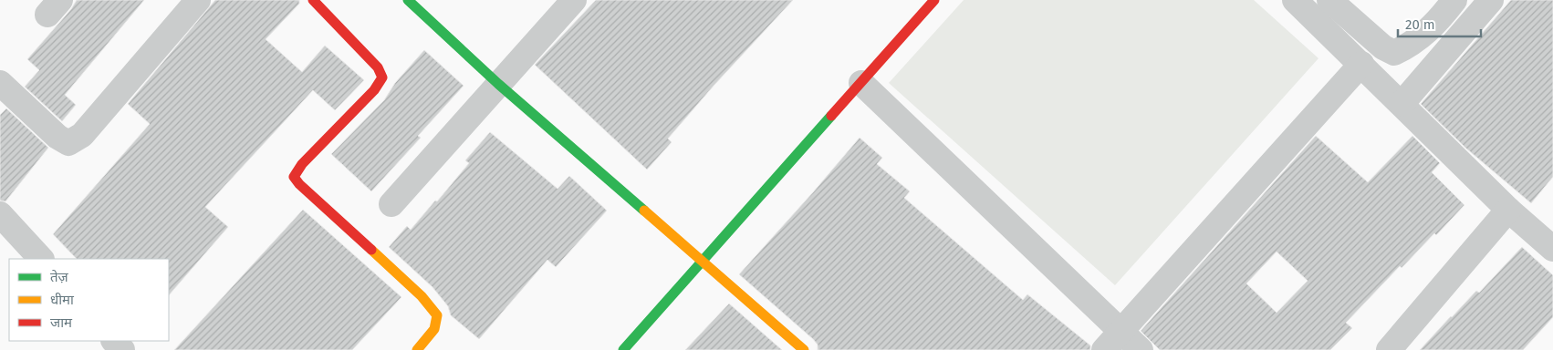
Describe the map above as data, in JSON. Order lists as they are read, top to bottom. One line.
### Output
{"legend":["तेज़","धीमा","जाम"],"scale_bar":"20 m"}
